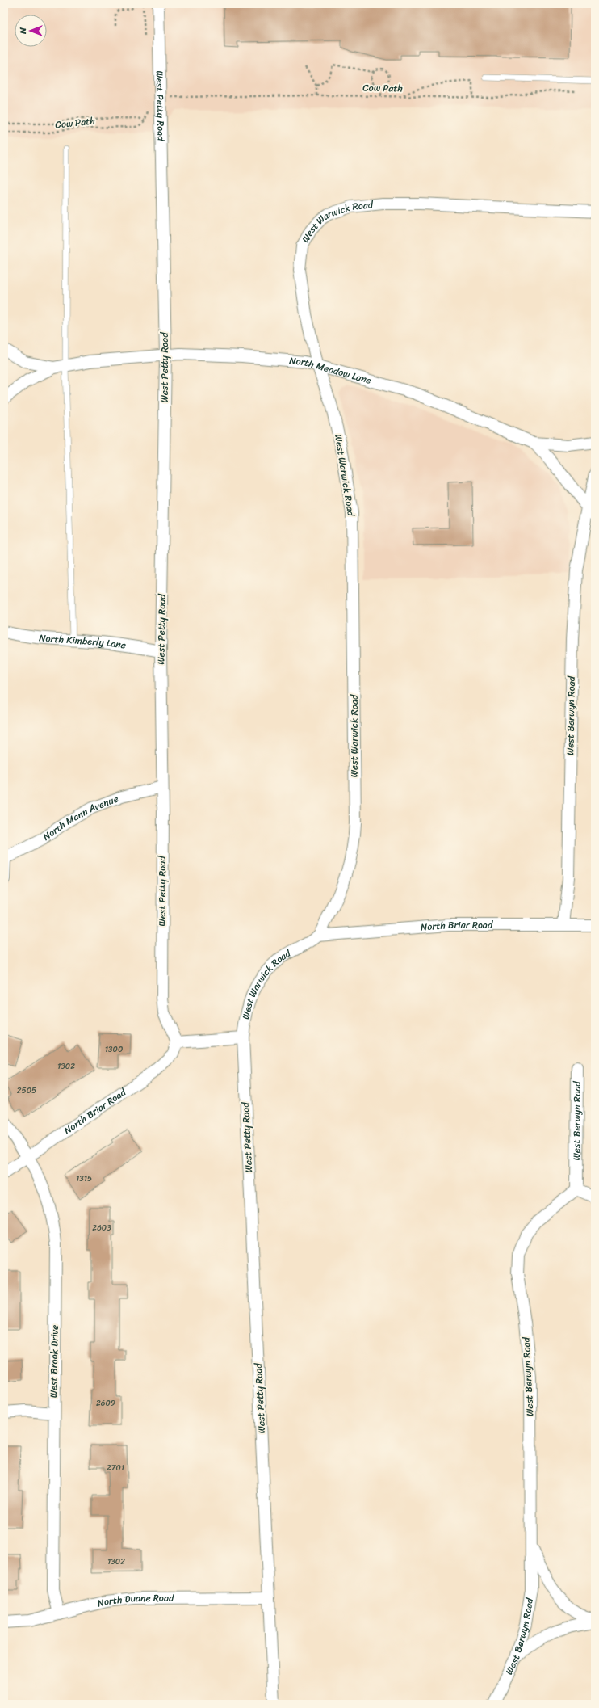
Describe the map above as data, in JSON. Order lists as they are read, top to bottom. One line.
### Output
{"streets":{"street":["West Petty Road","West Warwick Road","North Meadow Lane","North Kimberly Lane","West Berwyn Road","North Mann Avenue","North Briar Road","West Brook Drive","North Duane Road"],"path":["Cow Path"]},"crossings":[["West Petty Road","West Warwick Road"],["West Petty Road","North Meadow Lane"],["West Petty Road","North Kimberly Lane"],["West Petty Road","North Mann Avenue"],["West Petty Road","North Briar Road"],["West Petty Road","North Duane Road"],["West Warwick Road","North Meadow Lane"],["West Warwick Road","North Briar Road"],["West Berwyn Road","North Briar Road"],["North Briar Road","West Brook Drive"],["West Brook Drive","North Duane Road"]],"house_numbers":["1300","1302","2505","1315","2603","2609","2701","1302"],"north":"left"}
